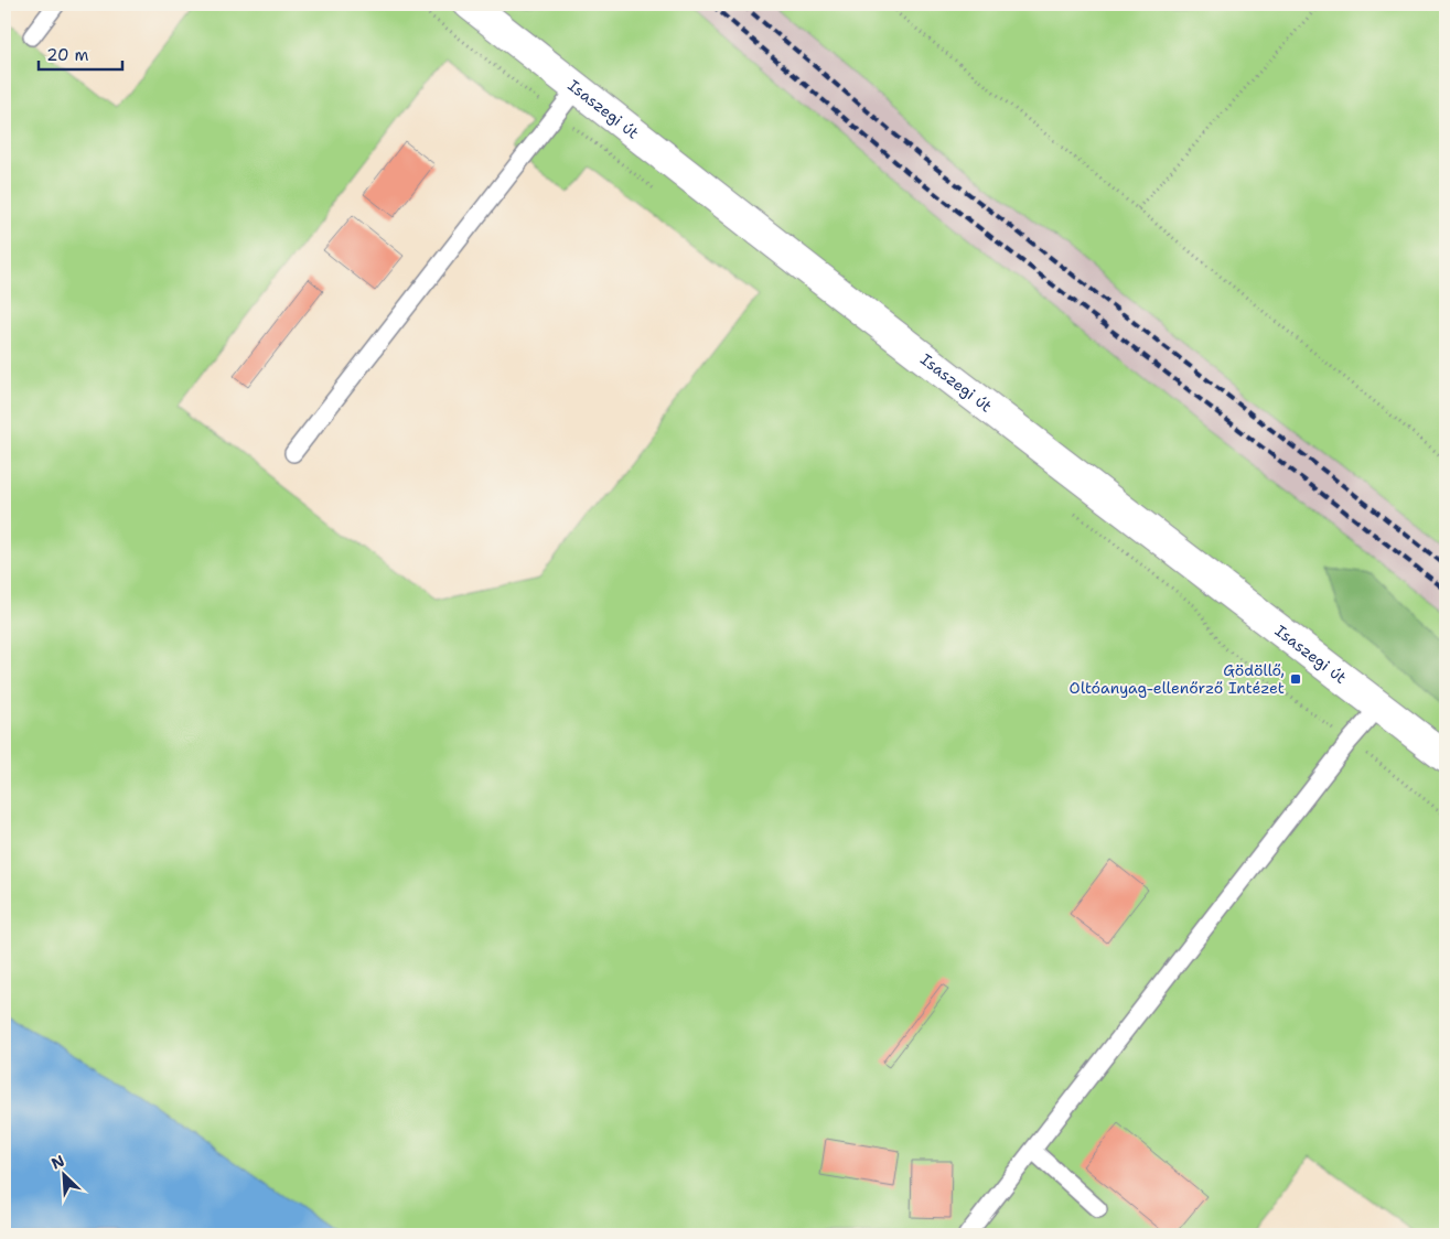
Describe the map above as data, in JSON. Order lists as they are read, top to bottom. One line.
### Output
{"streets":{"main road":["Isaszegi út"]},"places":{"transit":["Gödöllő, Oltóanyag-ellenőrző Intézet"]},"scale_bar":"20 m","north":"top left"}
